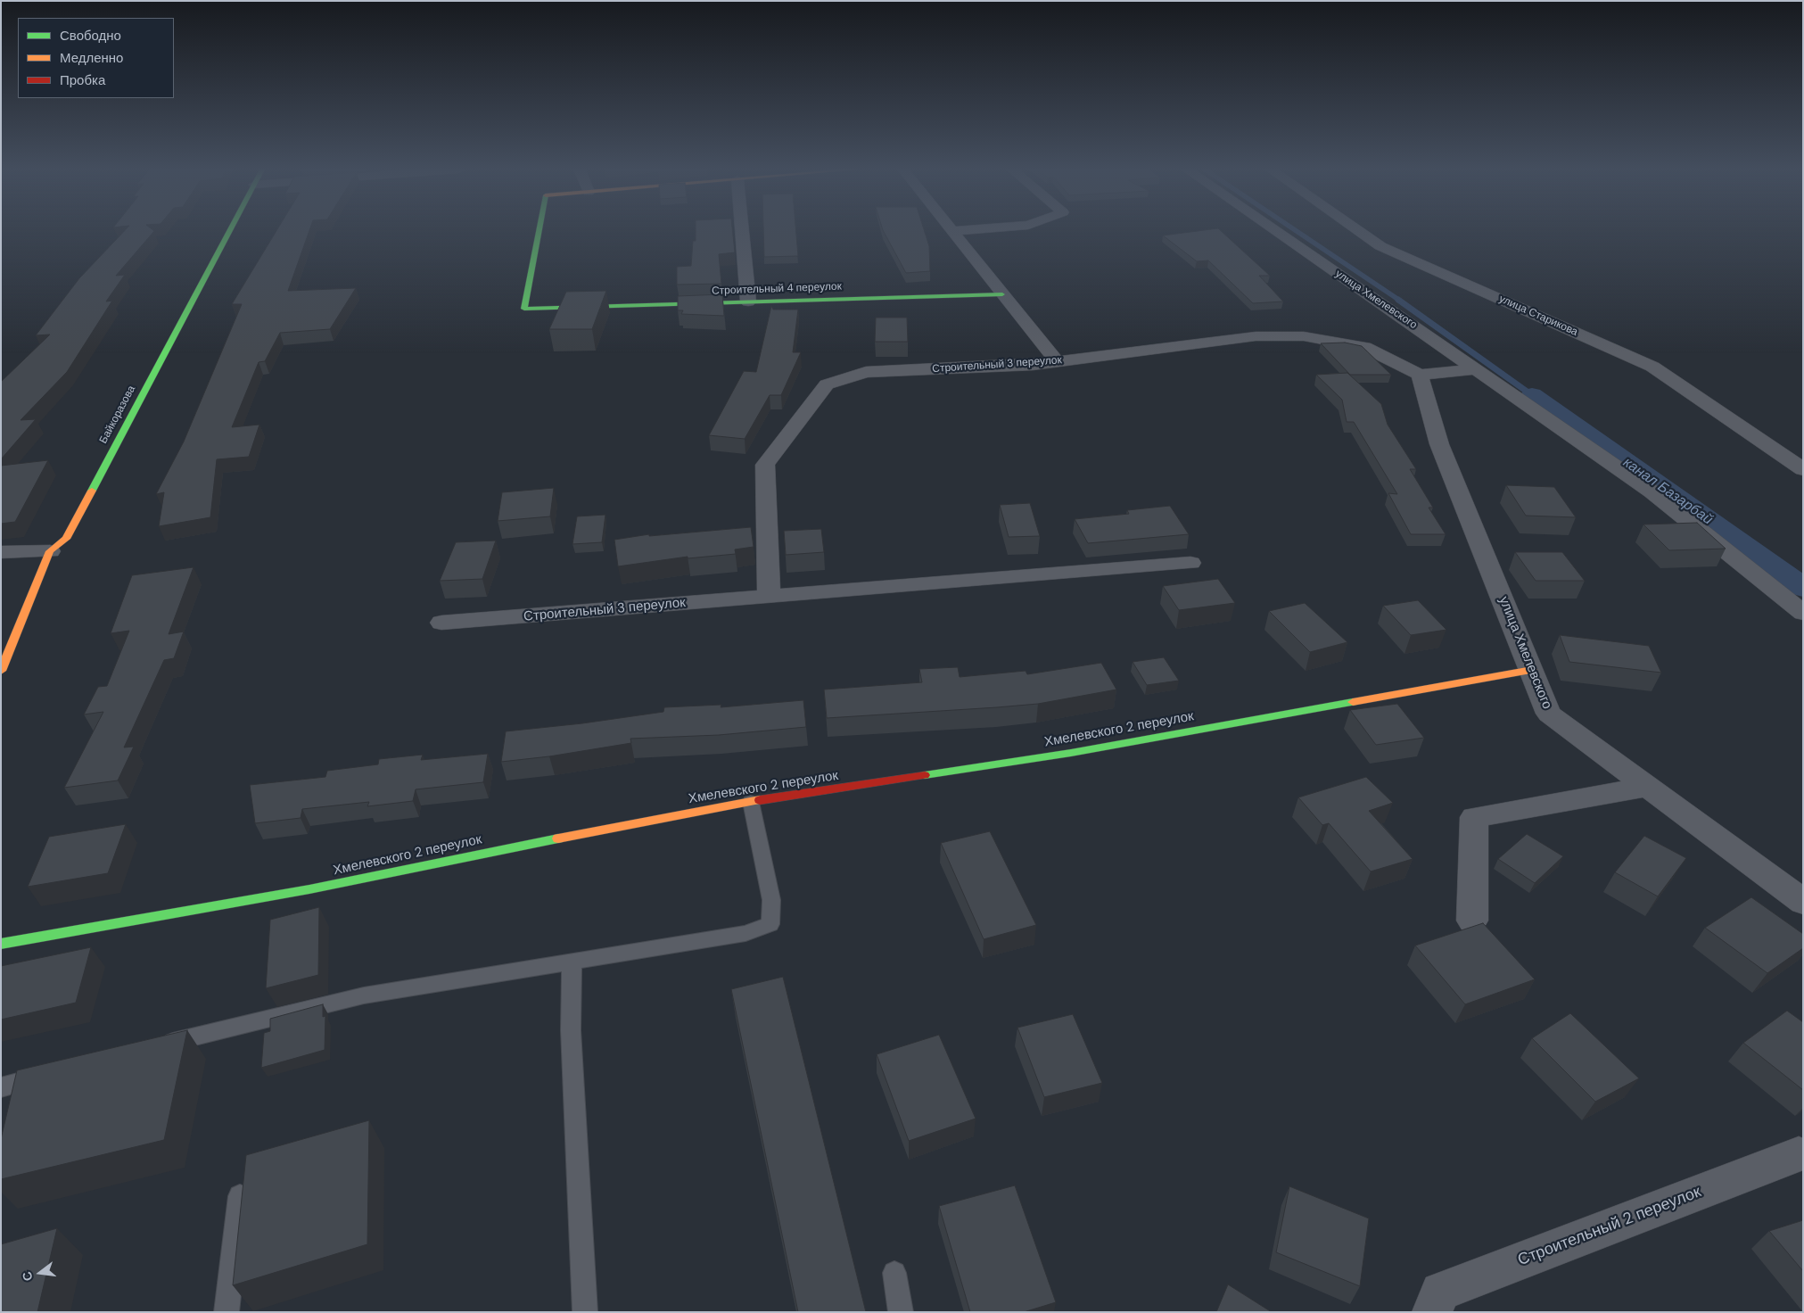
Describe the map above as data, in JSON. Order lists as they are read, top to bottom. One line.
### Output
{"streets":{"street":["Строительный 4 переулок","улица Хмелевского","улица Старикова","Строительный 3 переулок","Байкоразова","Хмелевского 2 переулок","Строительный 2 переулок"]},"crossings":[["улица Хмелевского","Строительный 3 переулок"],["улица Хмелевского","Хмелевского 2 переулок"]],"water":["канал Базарбай"],"legend":["Свободно","Медленно","Пробка"],"north":"left"}
